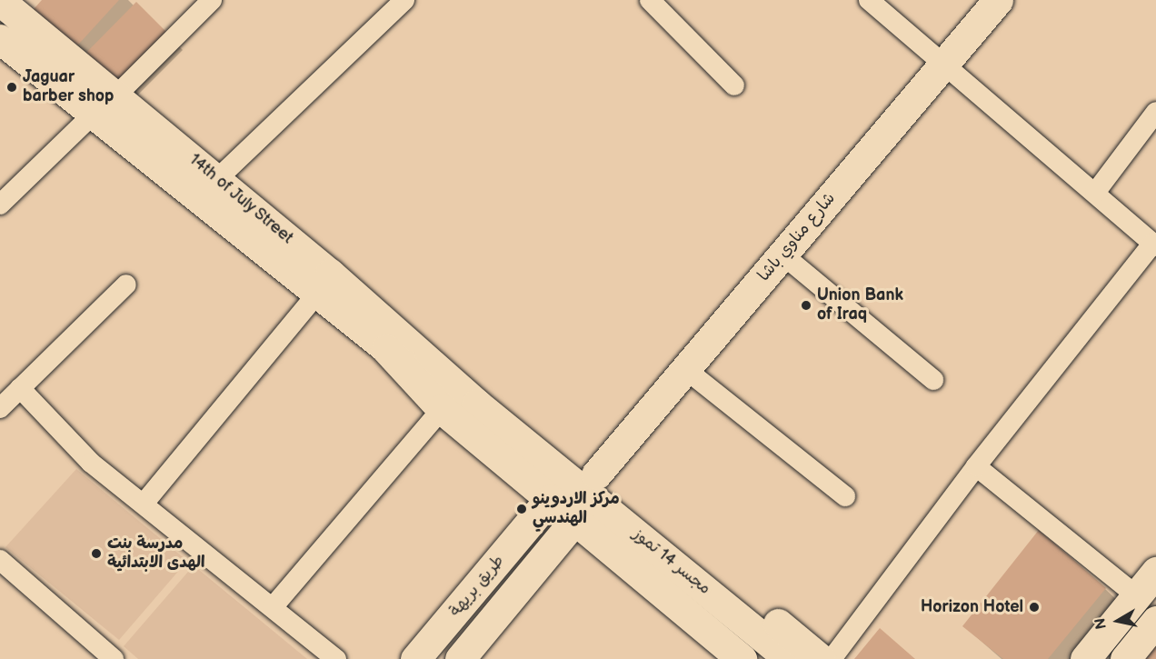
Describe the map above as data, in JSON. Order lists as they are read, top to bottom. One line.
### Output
{"streets":{"main road":["14th of July Street","شارع مناوي باشا","مجسر 14 تموز","طريق بريهة"]},"crossings":[["14th of July Street","مجسر 14 تموز"]],"places":["Jaguar barber shop","Union Bank of Iraq","مركز الاردوينو الهندسي","مدرسة بنت الهدى اﻻبتدائية","Horizon Hotel"],"north":"left"}
